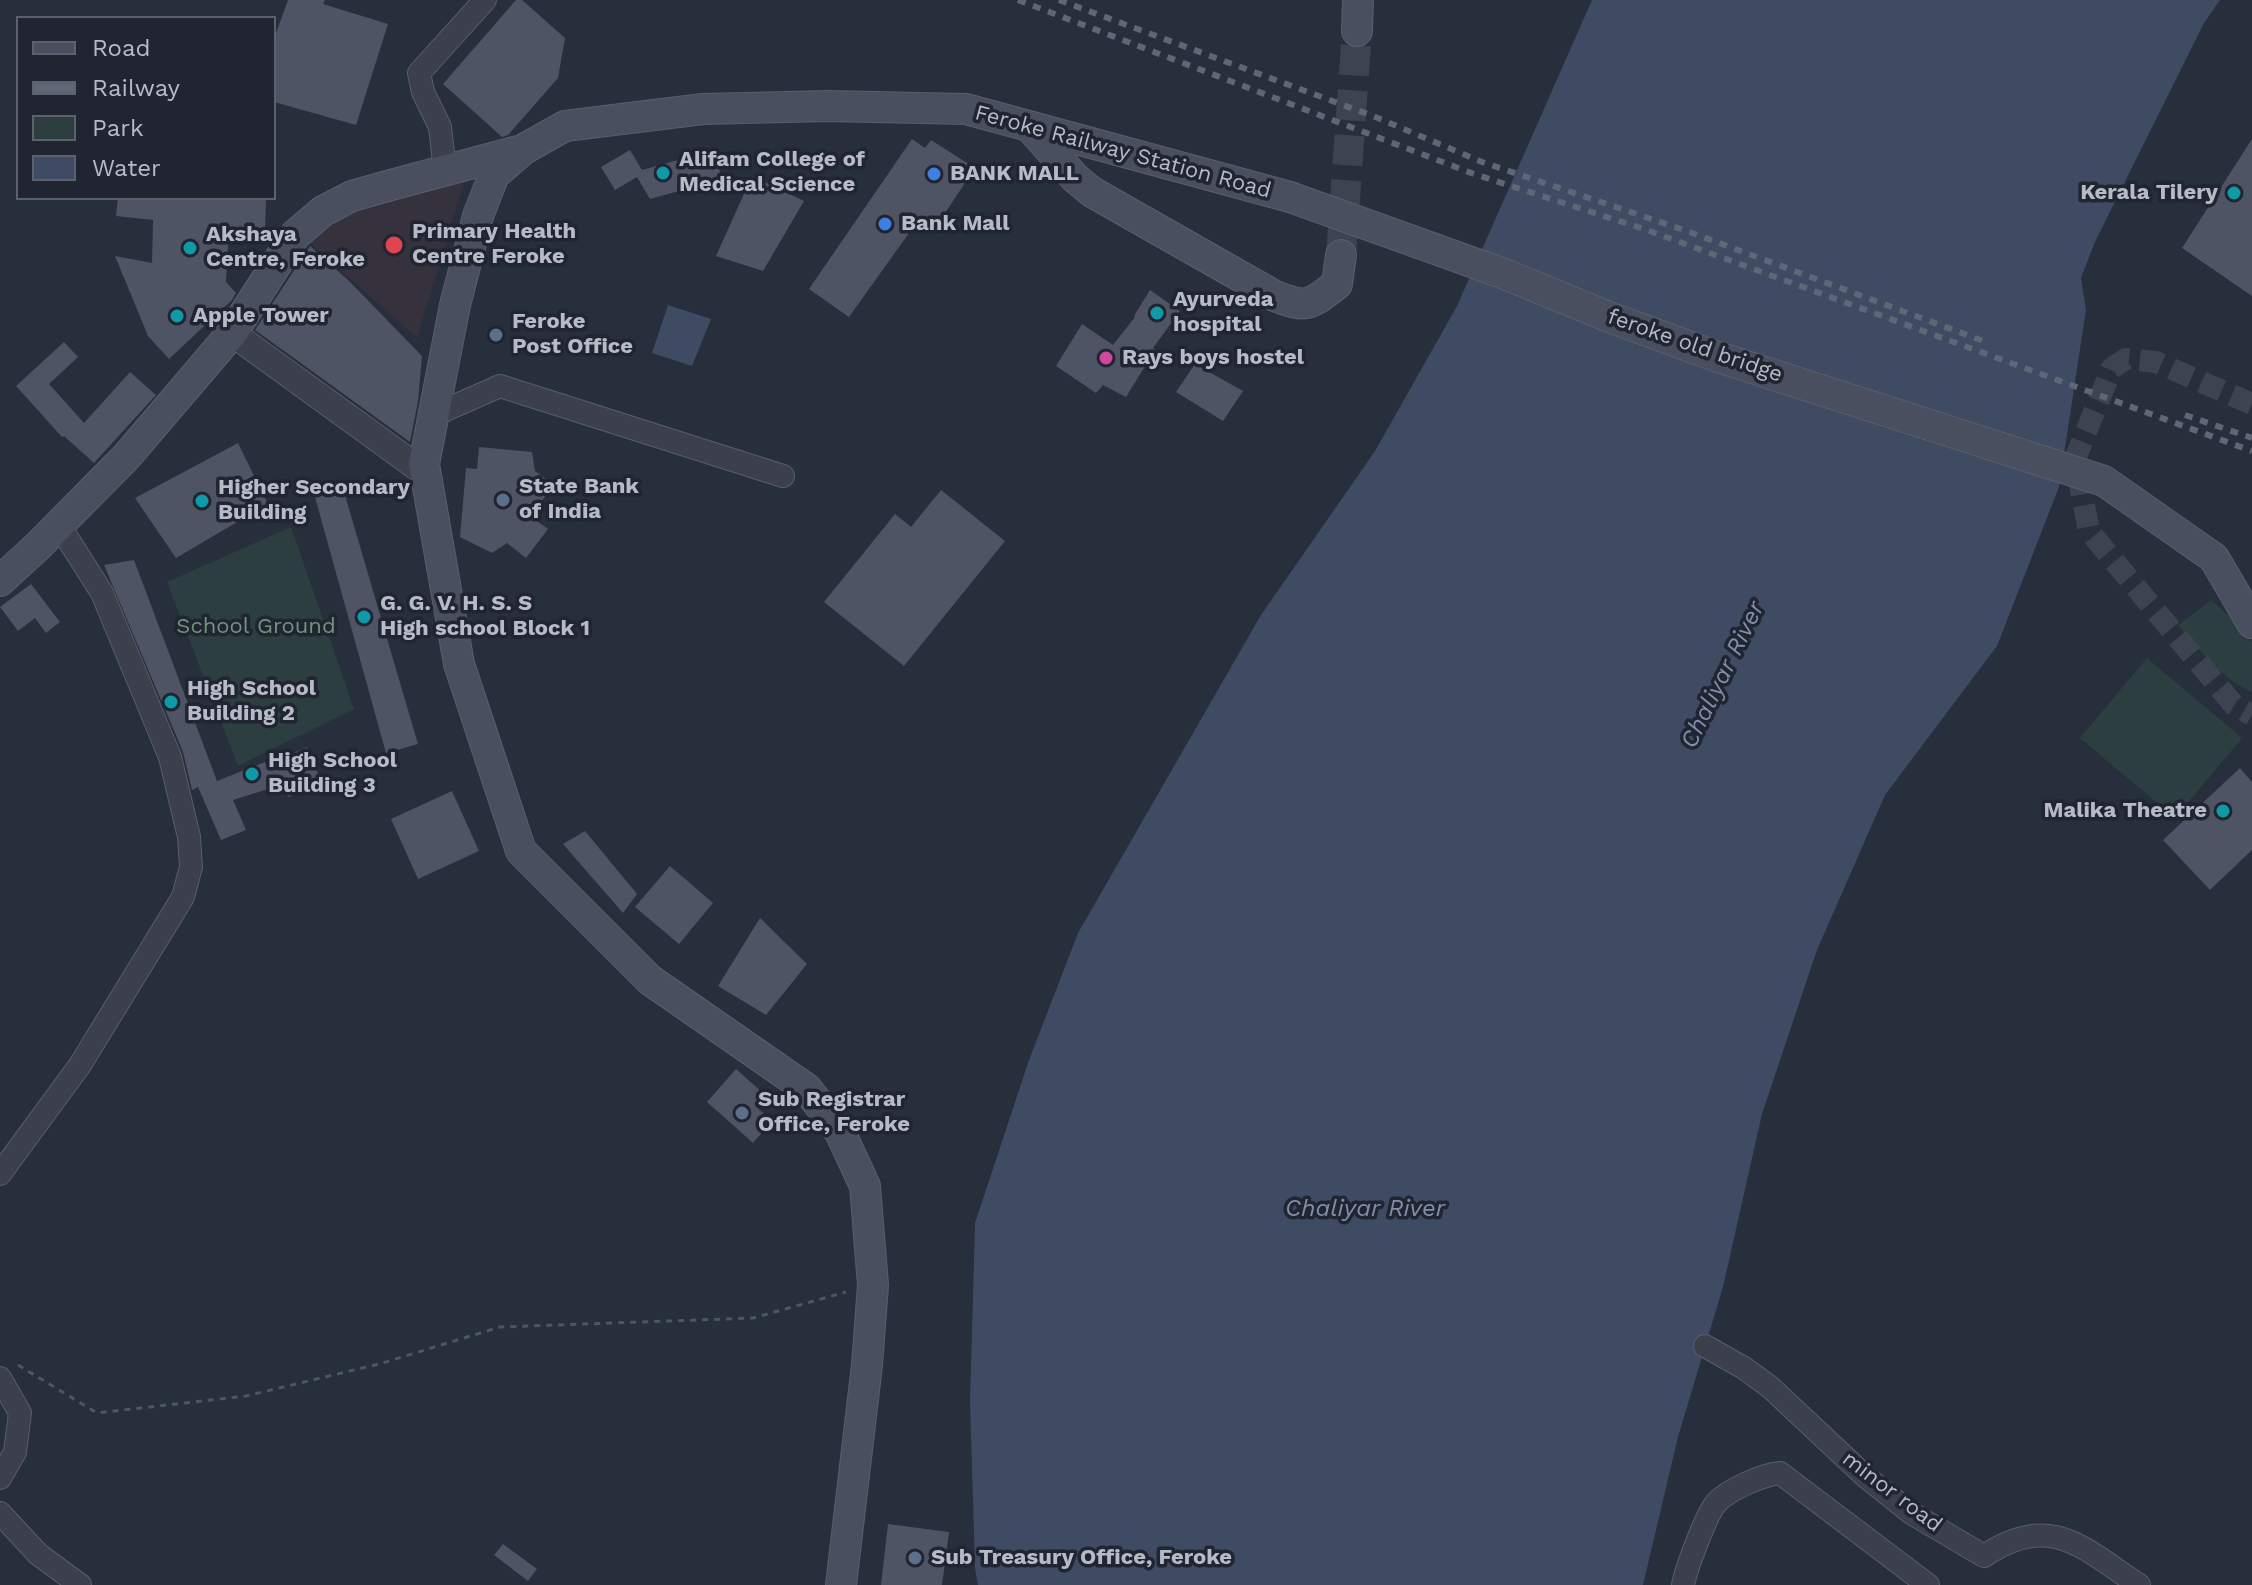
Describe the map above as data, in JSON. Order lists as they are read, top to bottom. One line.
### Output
{"streets":{"main road":["Feroke Railway Station Road","feroke old bridge"],"street":["minor road"]},"crossings":[["Feroke Railway Station Road","feroke old bridge"]],"water":["Chaliyar River"],"parks":["School Ground"],"places":["Alifam College of Medical Science","BANK MALL","Kerala Tilery","Bank Mall","Primary Health Centre Feroke","Akshaya Centre, Feroke","Ayurveda hospital","Apple Tower","Feroke Post Office","Rays boys hostel","State Bank of India","Higher Secondary Building","G. G. V. H. S. S High school Block 1","High School Building 2","High School Building 3","Malika Theatre","Sub Registrar Office, Feroke","Sub Treasury Office, Feroke"],"legend":["Road","Railway","Park","Water"]}
